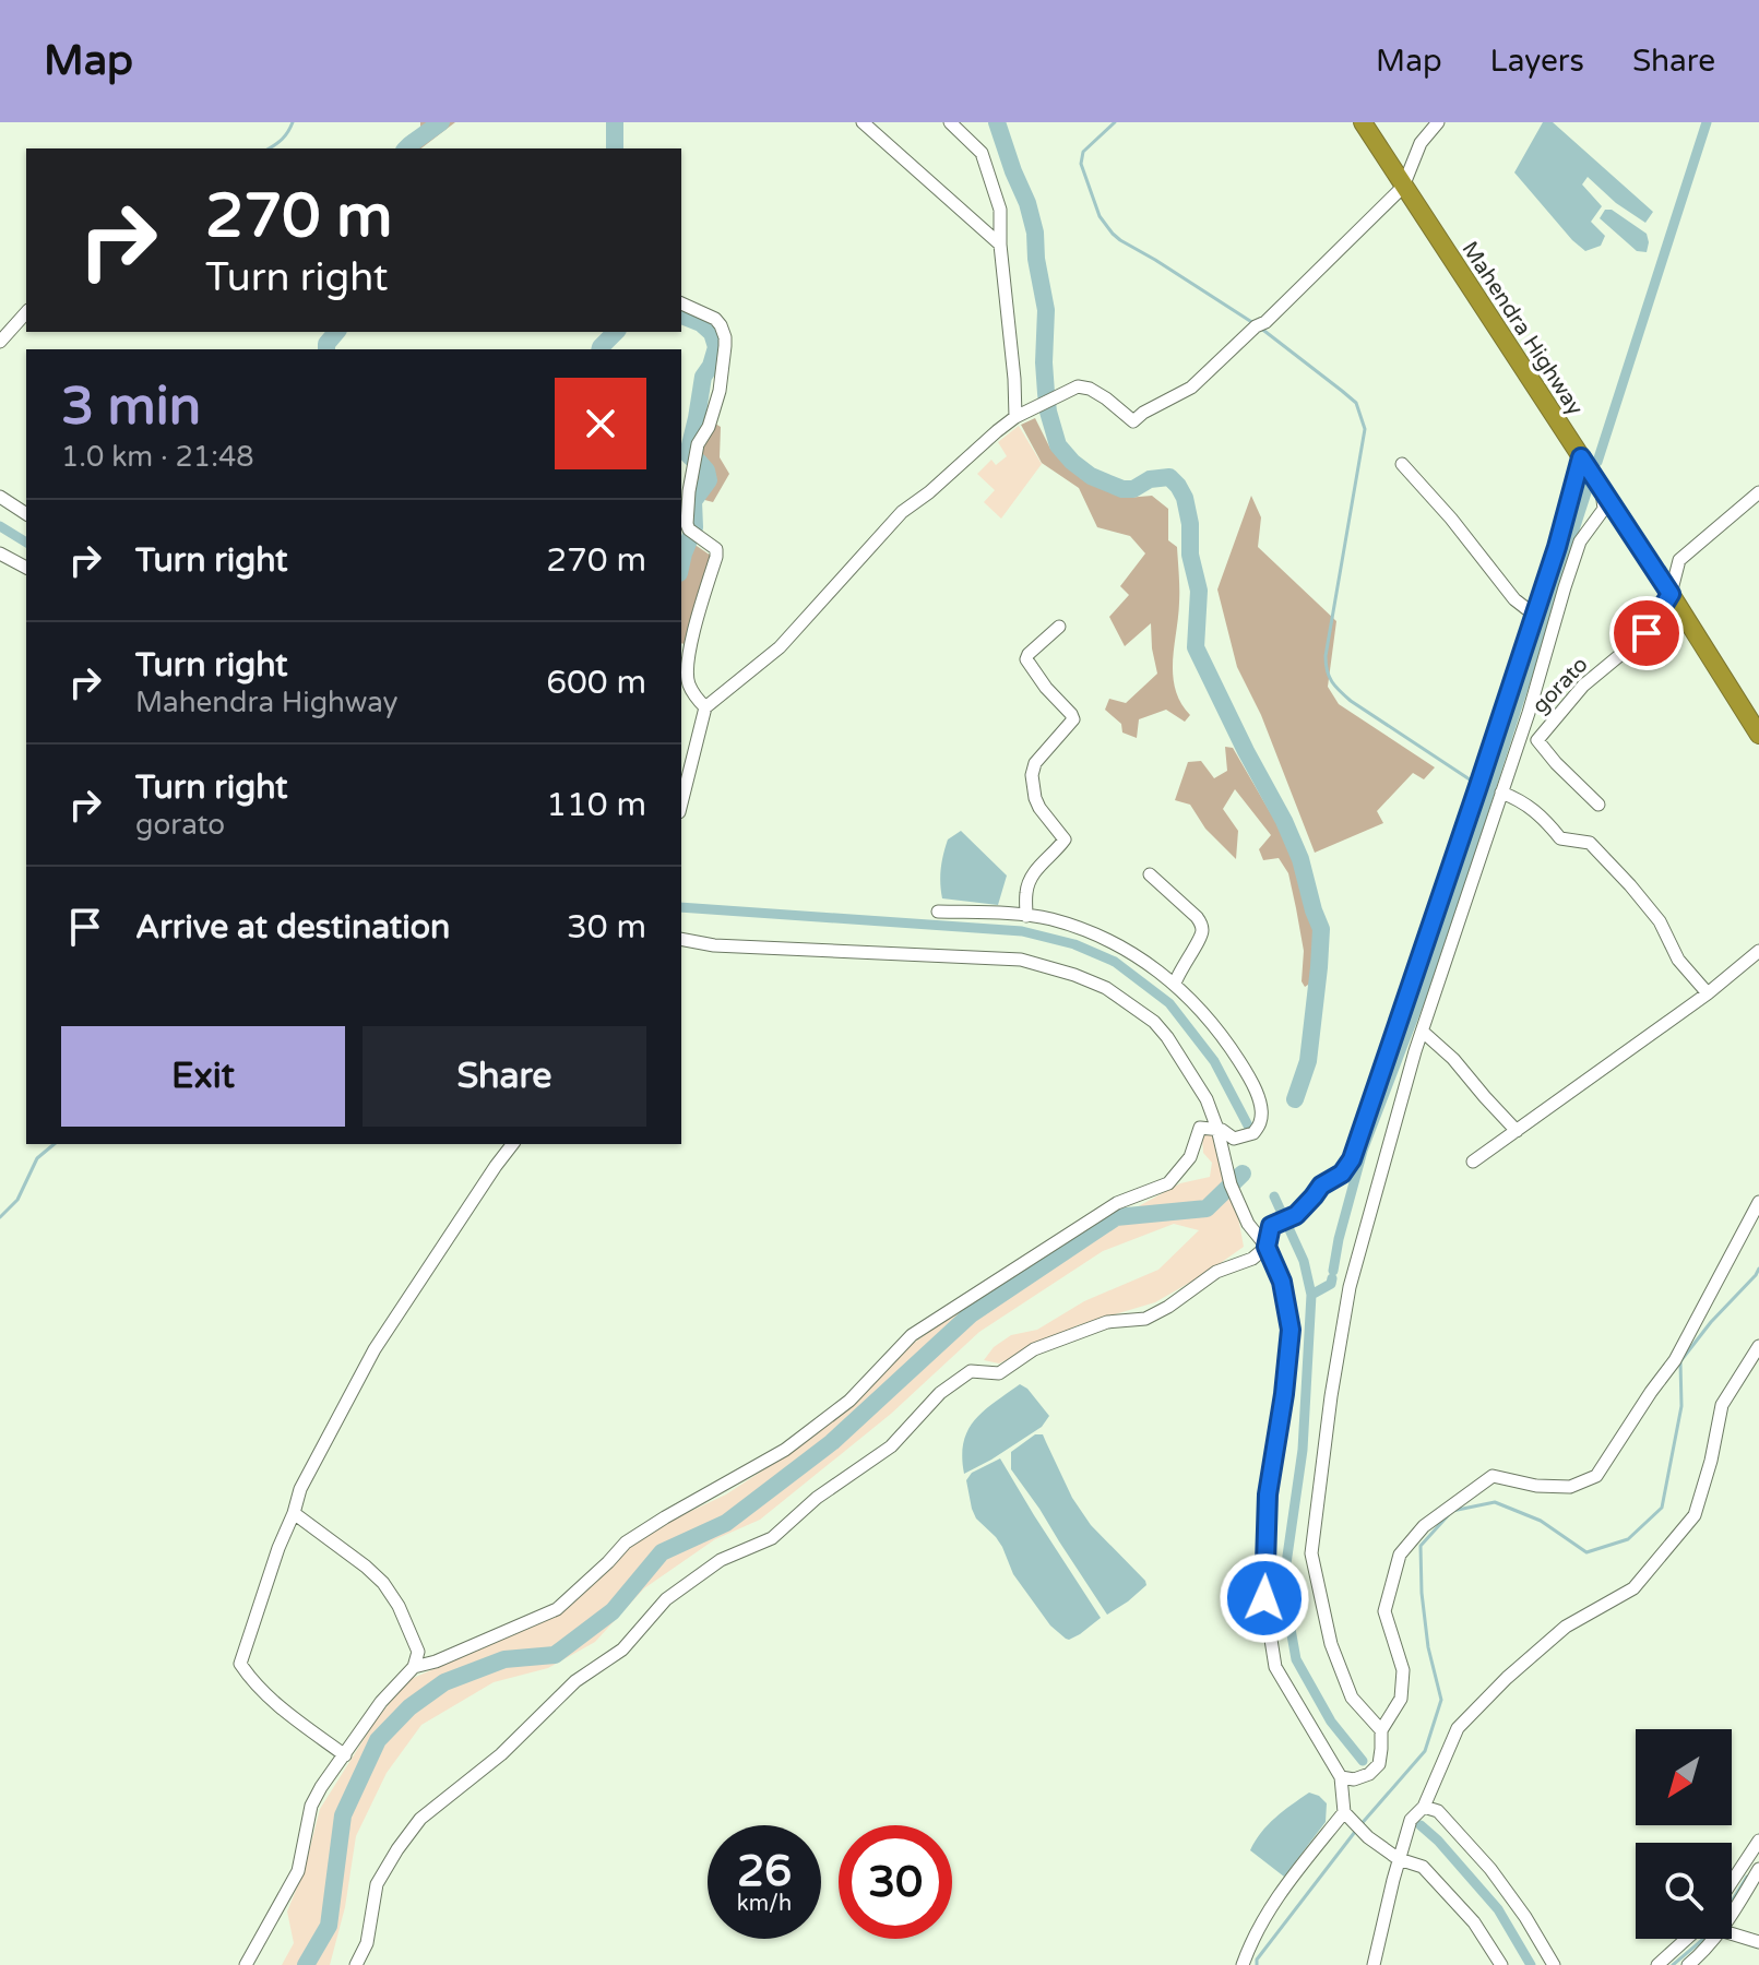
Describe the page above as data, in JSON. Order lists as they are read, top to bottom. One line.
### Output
{"streets":{"highway":["Mahendra Highway"],"street":["gorato"]},"crossings":[["Mahendra Highway","gorato"]],"north":"bottom left","page":{"header":"Map","nav":["Map","Layers","Share"],"turn":["270 m","Turn right"],"heading":["3 min","1.0 km · 21:48"],"list":[{"name":"Turn right","value":"270 m"},{"name":"Turn right","note":"Mahendra Highway","value":"600 m"},{"name":"Turn right","note":"gorato","value":"110 m"},{"name":"Arrive at destination","value":"30 m"}],"buttons":["Exit","Share"],"speed":"26 km/h","limit":"30"}}
